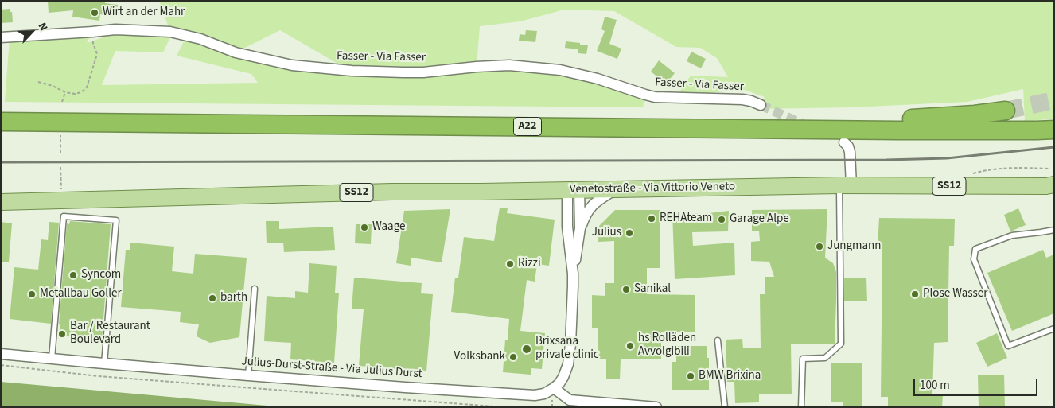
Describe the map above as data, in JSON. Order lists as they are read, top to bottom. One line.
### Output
{"streets":{"highway":["A22"],"main road":["SS12","Venetostraße - Via Vittorio Veneto"],"street":["Fasser - Via Fasser","Julius-Durst-Straße - Via Julius Durst"]},"crossings":[["SS12","Venetostraße - Via Vittorio Veneto"]],"places":["Wirt an der Mahr","REHAteam","Garage Alpe","Waage","Julius","Jungmann","Rizzi","Syncom","Sanikal","Metallbau Goller","Plose Wasser","barth","Bar / Restaurant Boulevard","hs Rolläden Avvolgibili","Brixsana private clinic","Volksbank","BMW Brixina"],"scale_bar":"100 m","north":"top right"}
